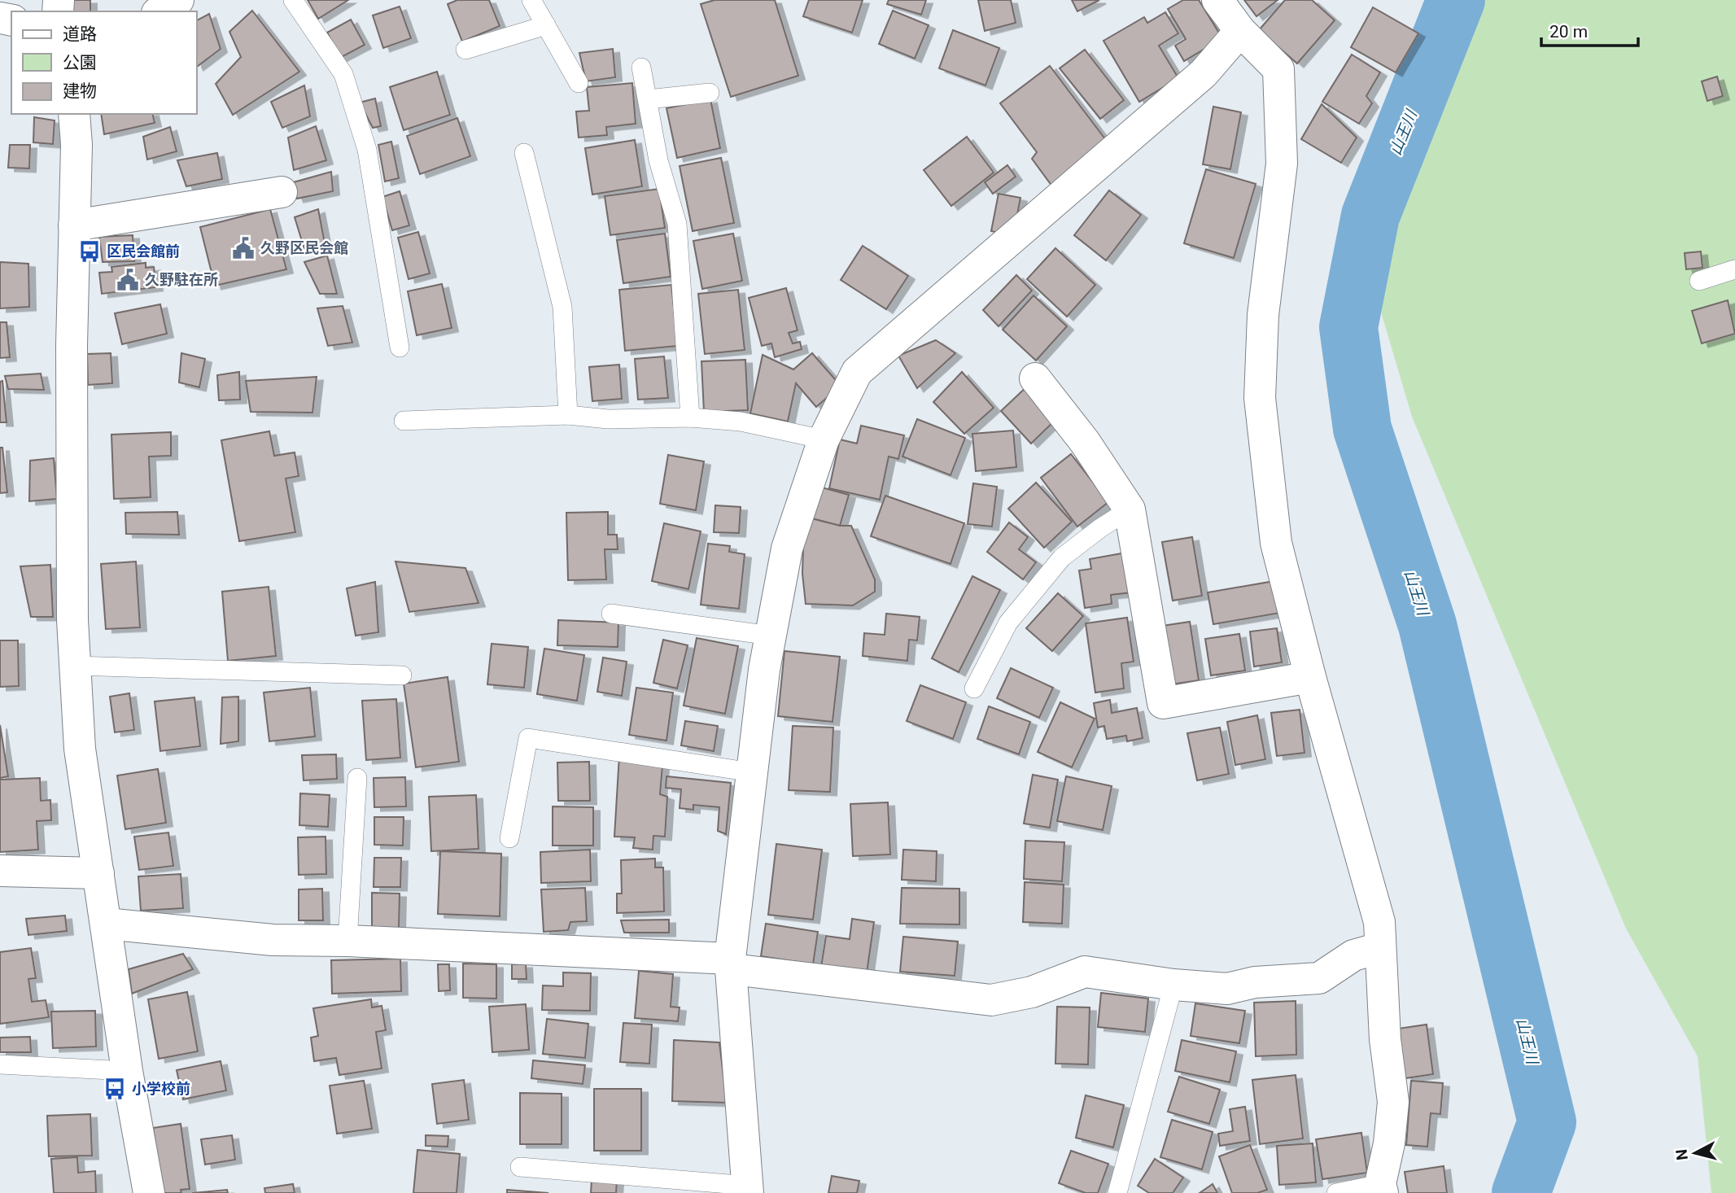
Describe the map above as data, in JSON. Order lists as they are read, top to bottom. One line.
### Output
{"water":["山王川"],"places":{"public building":["久野区民会館","久野駐在所"],"bus stop":["区民会館前","小学校前"]},"legend":["道路","公園","建物"],"scale_bar":"20 m","north":"left"}
